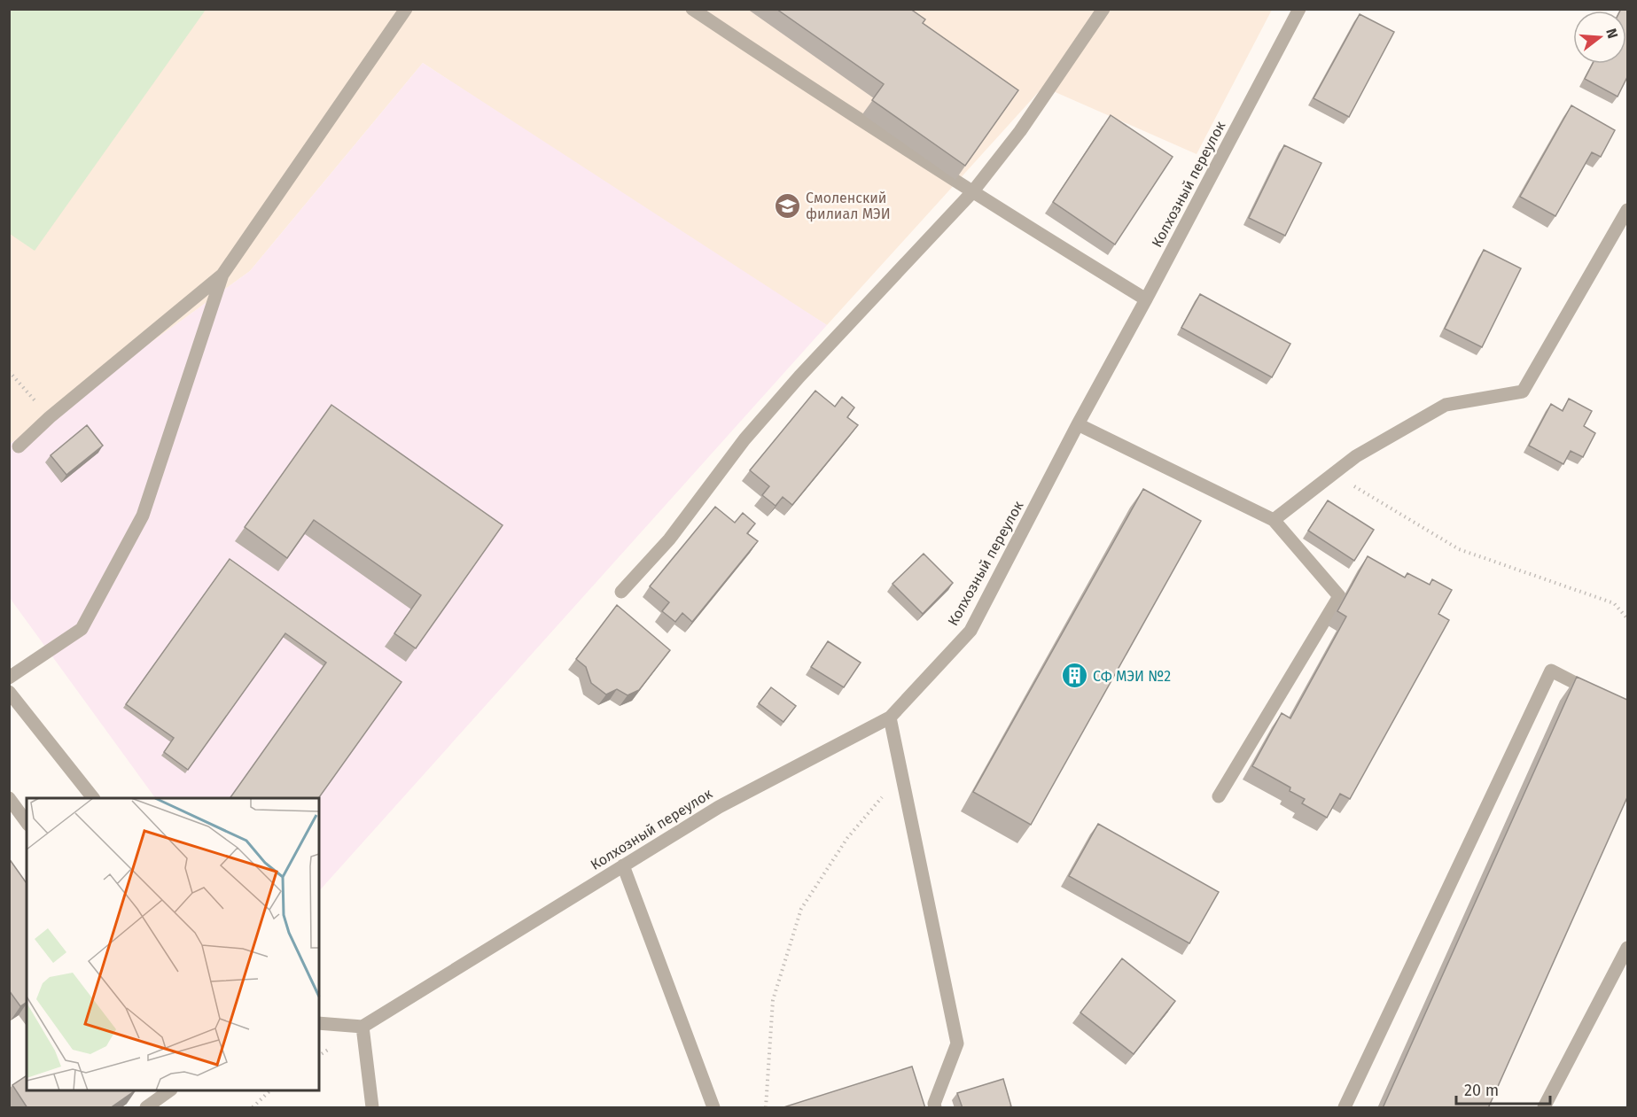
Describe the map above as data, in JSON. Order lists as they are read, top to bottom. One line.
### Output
{"streets":{"street":["Колхозный переулок"]},"places":{"school or university":["Смоленский филиал МЭИ"],"building":["СФ МЭИ №2"]},"scale_bar":"20 m","north":"right"}
